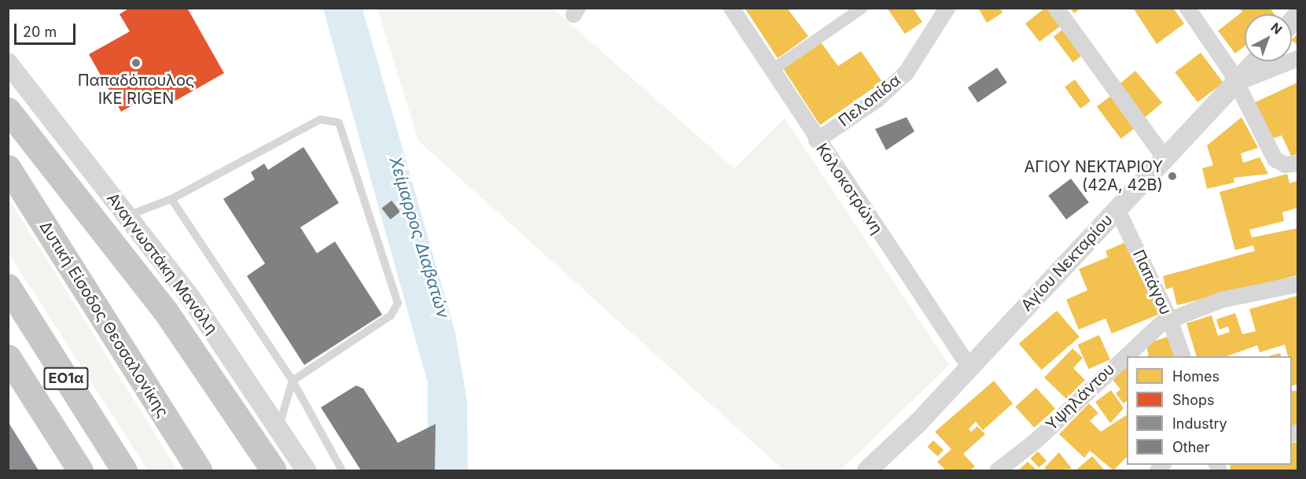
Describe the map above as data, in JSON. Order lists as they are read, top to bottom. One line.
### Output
{"streets":{"highway":["Δυτική Είσοδος Θεσσαλονίκης","ΕΟ1α"],"street":["Πελοπίδα","Κολοκοτρώνη","Αγίου Νεκταρίου","Αναγνωστάκη Μανόλη","Παπάγου","Υψηλάντου"]},"crossings":[["Πελοπίδα","Κολοκοτρώνη"],["Κολοκοτρώνη","Αγίου Νεκταρίου"],["Αγίου Νεκταρίου","Παπάγου"],["Παπάγου","Υψηλάντου"]],"water":["Χείμαρρος Διαβατών"],"places":["Παπαδόπουλος ΙΚΕ RIGEN","ΑΓΙΟΥ ΝΕΚΤΑΡΙΟΥ (42Α, 42Β)"],"legend":["Homes","Shops","Industry","Other"],"scale_bar":"20 m","north":"top right"}
